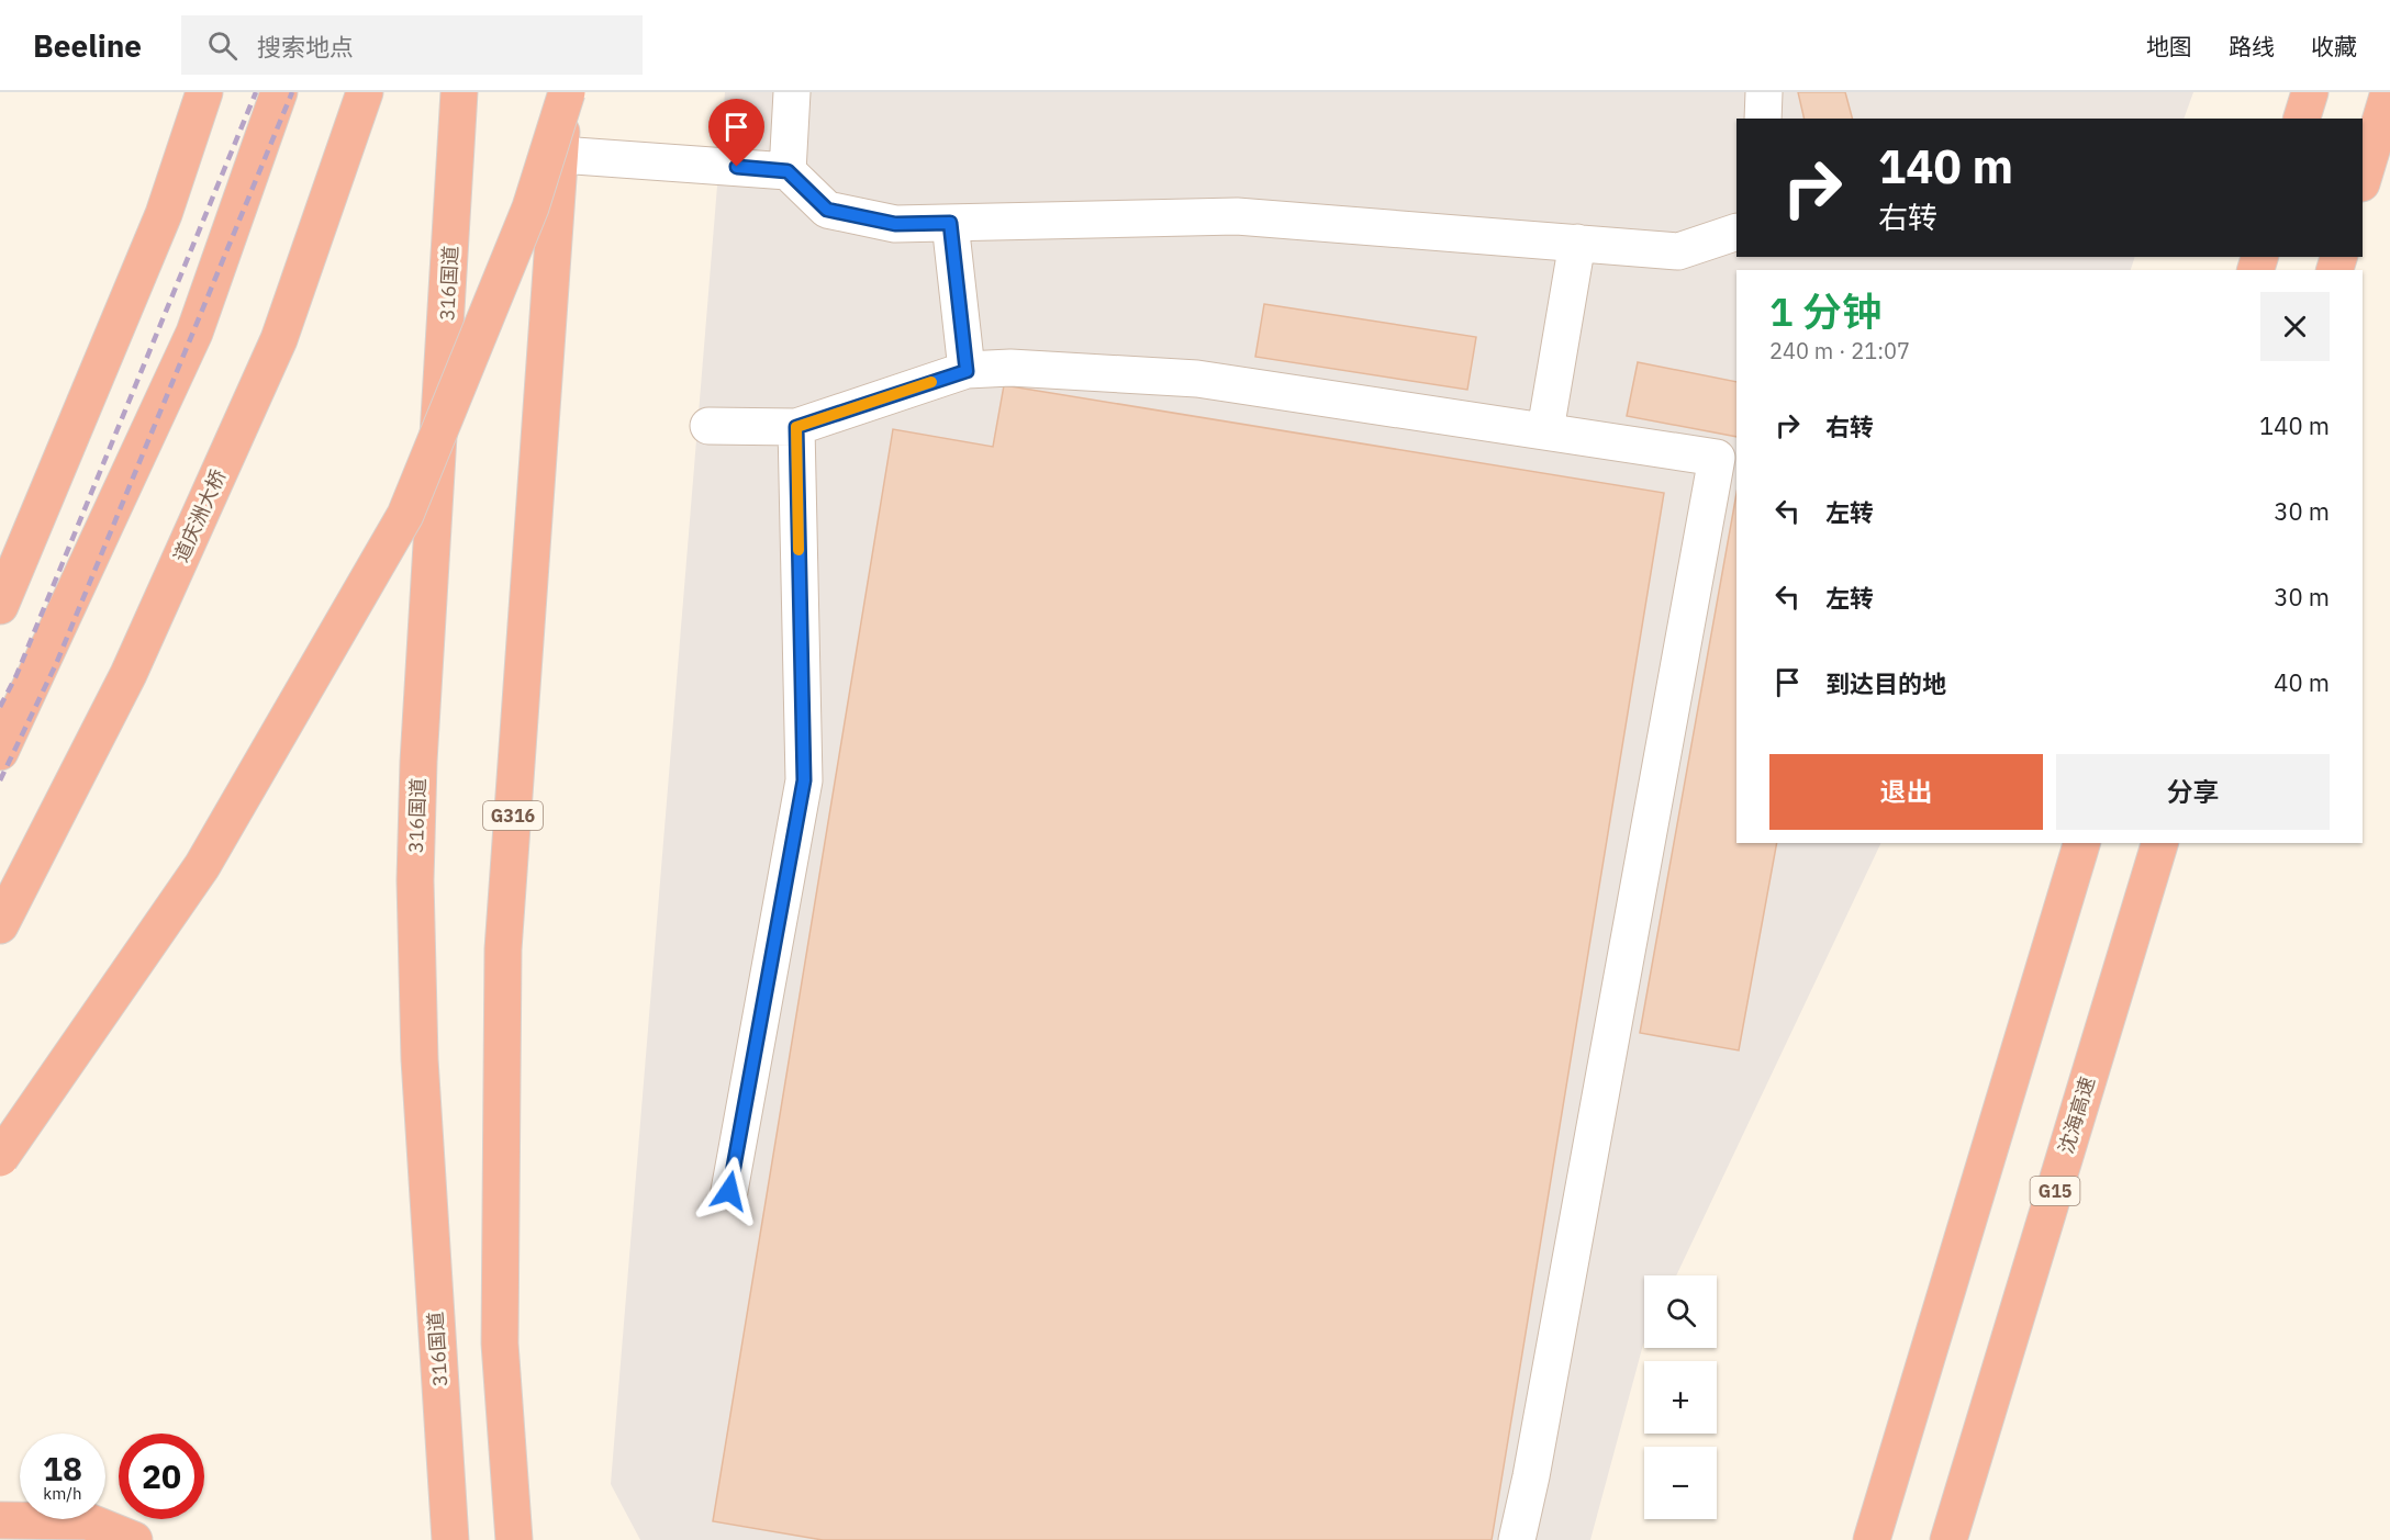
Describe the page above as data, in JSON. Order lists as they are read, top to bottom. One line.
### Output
{"streets":{"highway":["316国道","道庆洲大桥","G316","沈海高速","G15"]},"page":{"header":"Beeline","search":"搜索地点","nav":["地图","路线","收藏"],"turn":["140 m","右转"],"heading":["1 分钟","240 m · 21:07"],"list":[{"name":"右转","value":"140 m"},{"name":"左转","value":"30 m"},{"name":"左转","value":"30 m"},{"name":"到达目的地","value":"40 m"}],"buttons":["退出","分享"],"map_buttons":["+","−"],"speed":"18 km/h","limit":"20"}}
